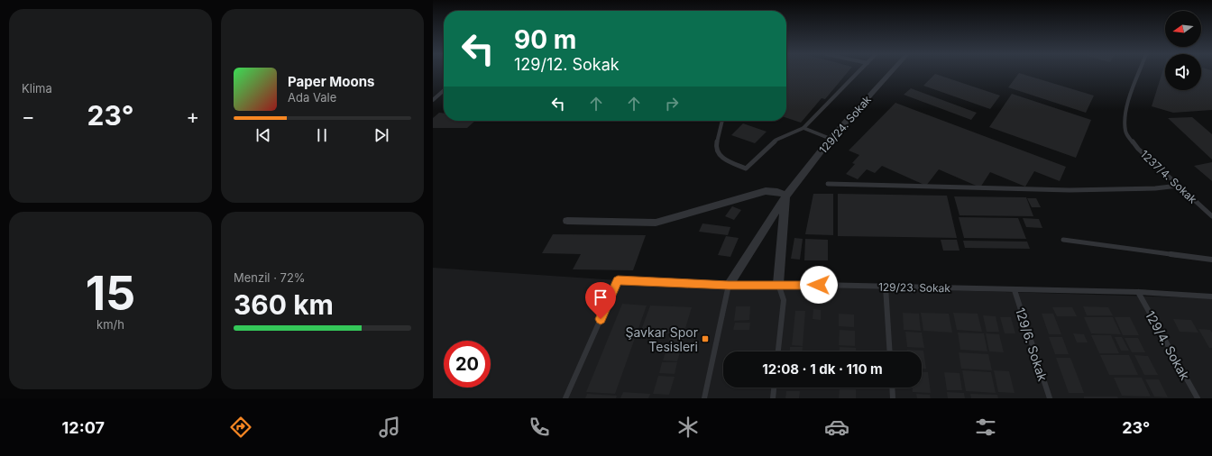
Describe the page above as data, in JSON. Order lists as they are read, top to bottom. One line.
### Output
{"streets":{"street":["129/24. Sokak"],"lane":["1237/4. Sokak","129/23. Sokak","129/6. Sokak","129/4. Sokak"]},"crossings":[["129/24. Sokak","129/23. Sokak"],["129/23. Sokak","129/6. Sokak"],["129/23. Sokak","129/4. Sokak"]],"places":{"transit":["Şavkar Spor Tesisleri"]},"north":"left","page":{"tile":["Klima",["15","km/h"],["Menzil · 72%","360 km"]],"turn":["90 m","129/12. Sokak"],"song":["Paper Moons","Ada Vale"],"heat":["−","23°","+"],"limit":"20","trip":"12:08 · 1 dk · 110 m","tabs":["12:07","23°"]}}
